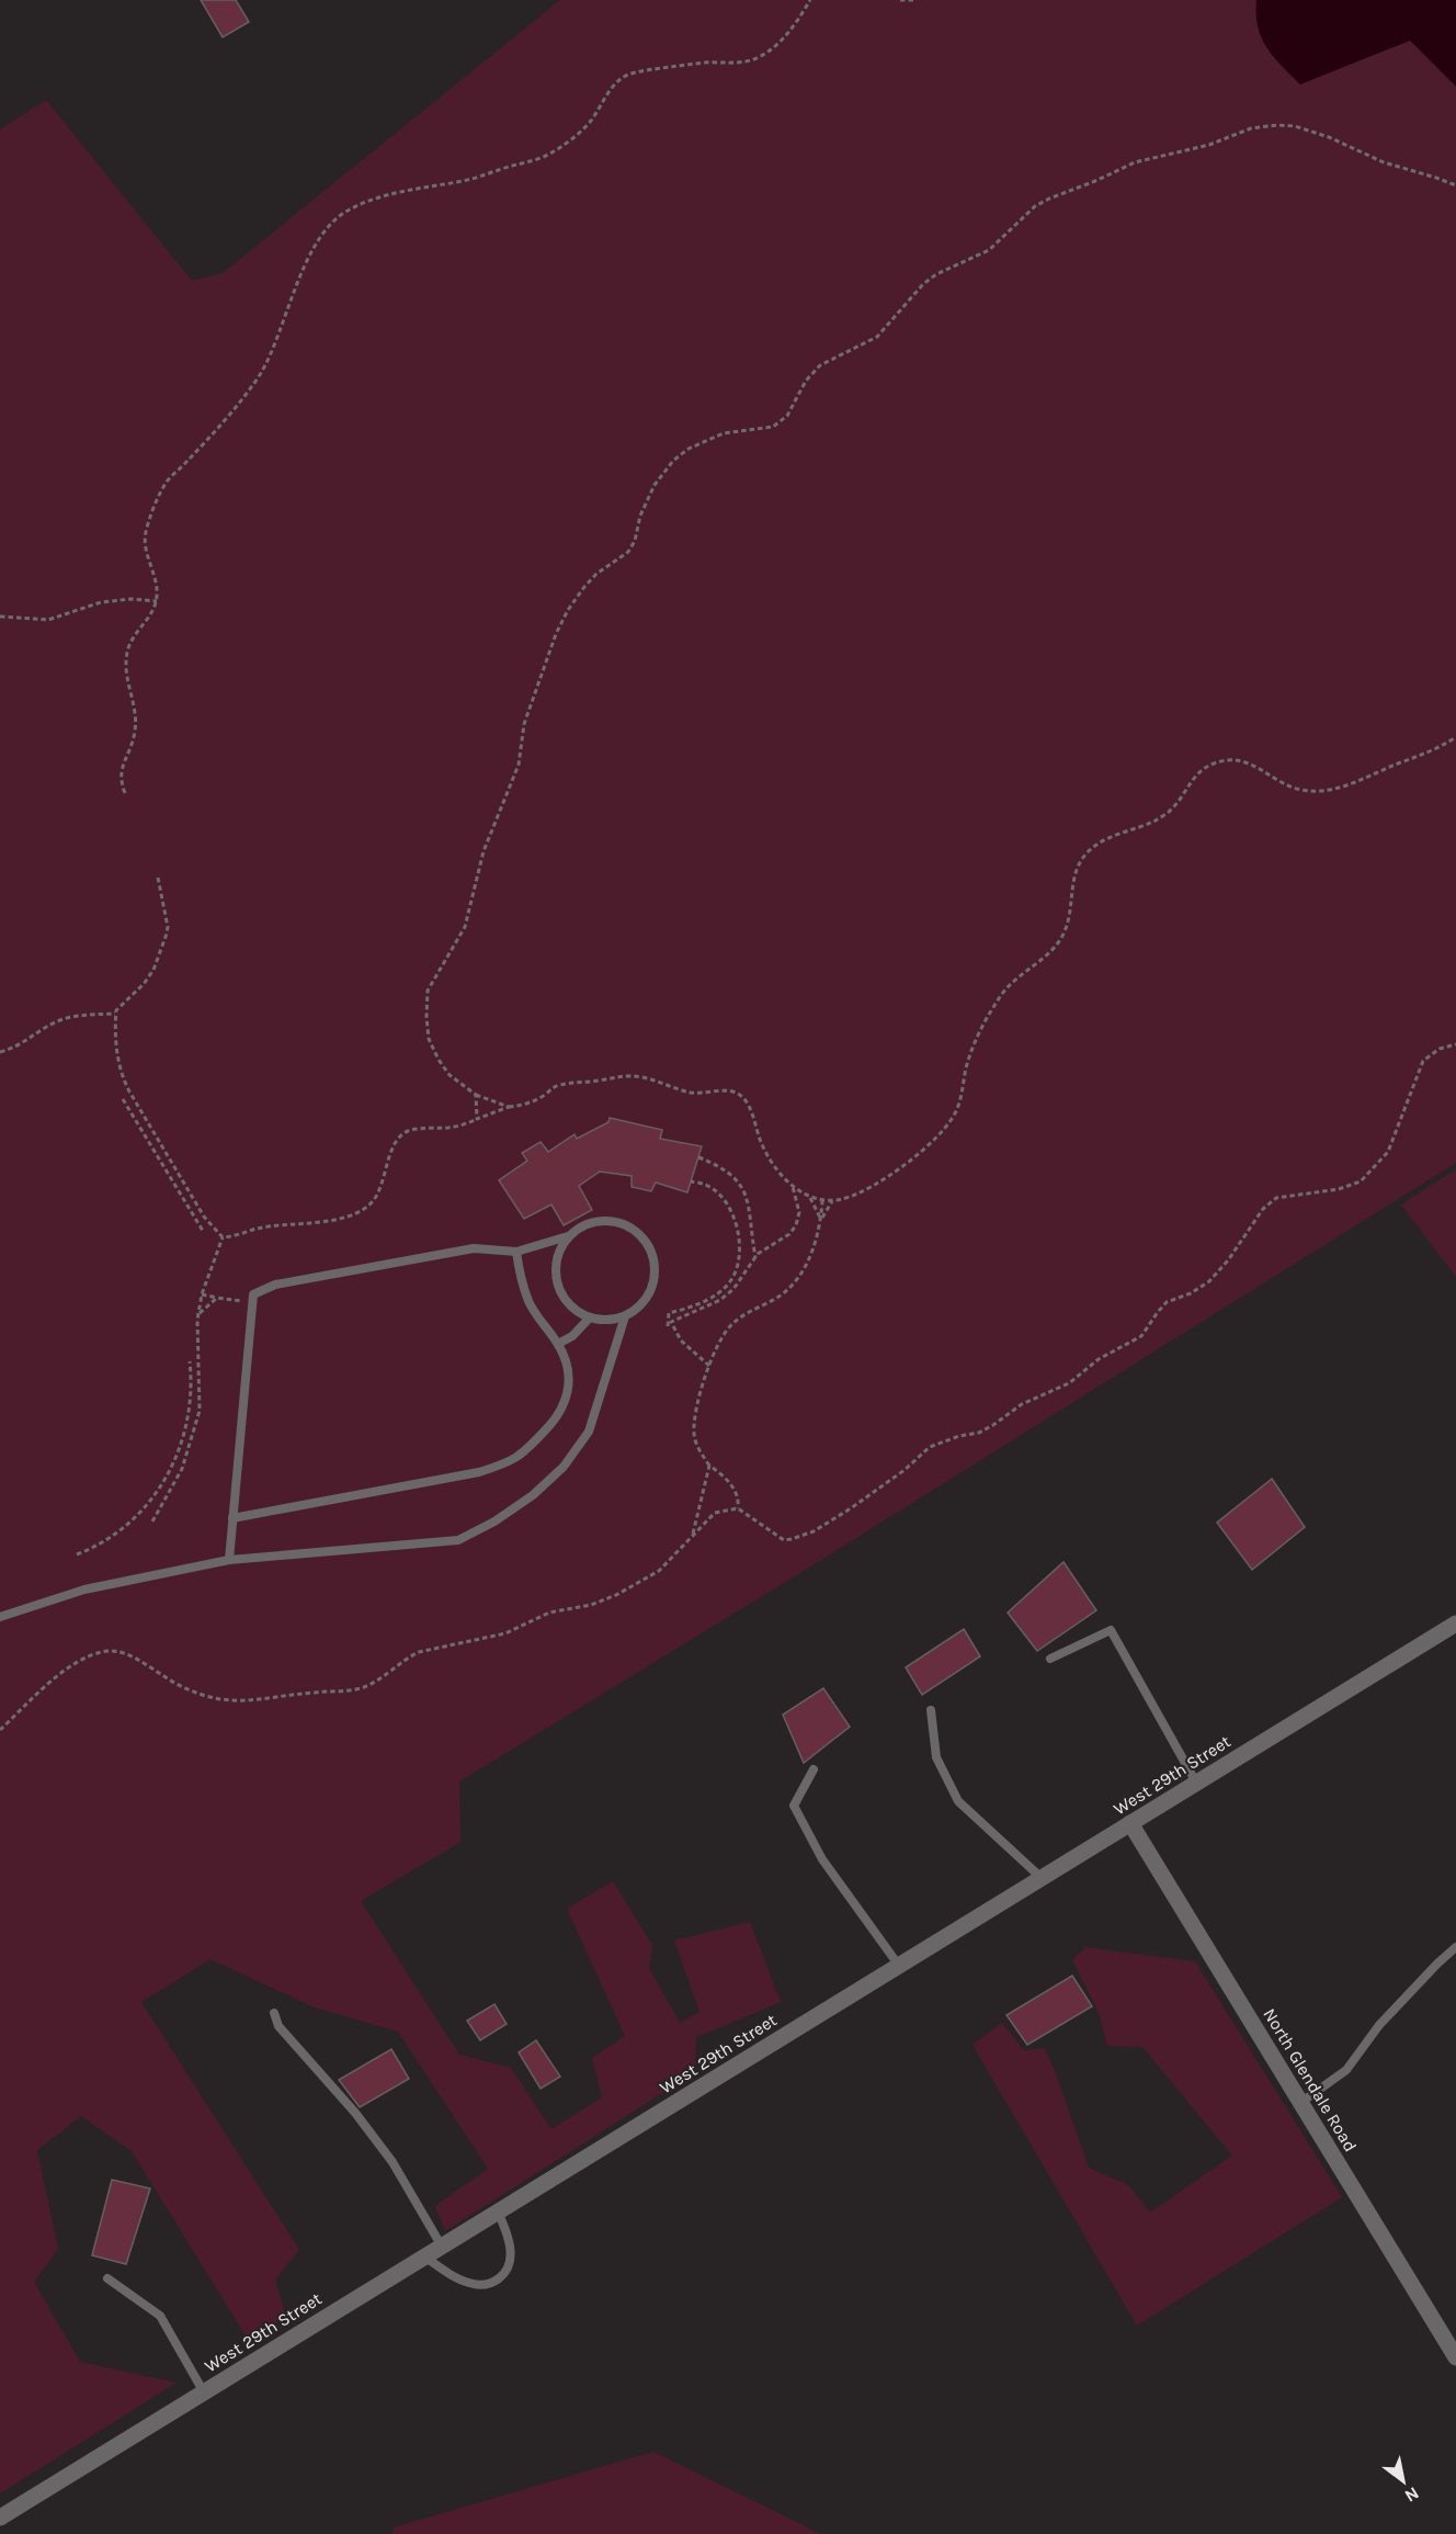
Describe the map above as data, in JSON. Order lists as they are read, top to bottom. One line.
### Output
{"streets":{"street":["West 29th Street","North Glendale Road"]},"crossings":[["West 29th Street","North Glendale Road"]],"north":"bottom right"}
